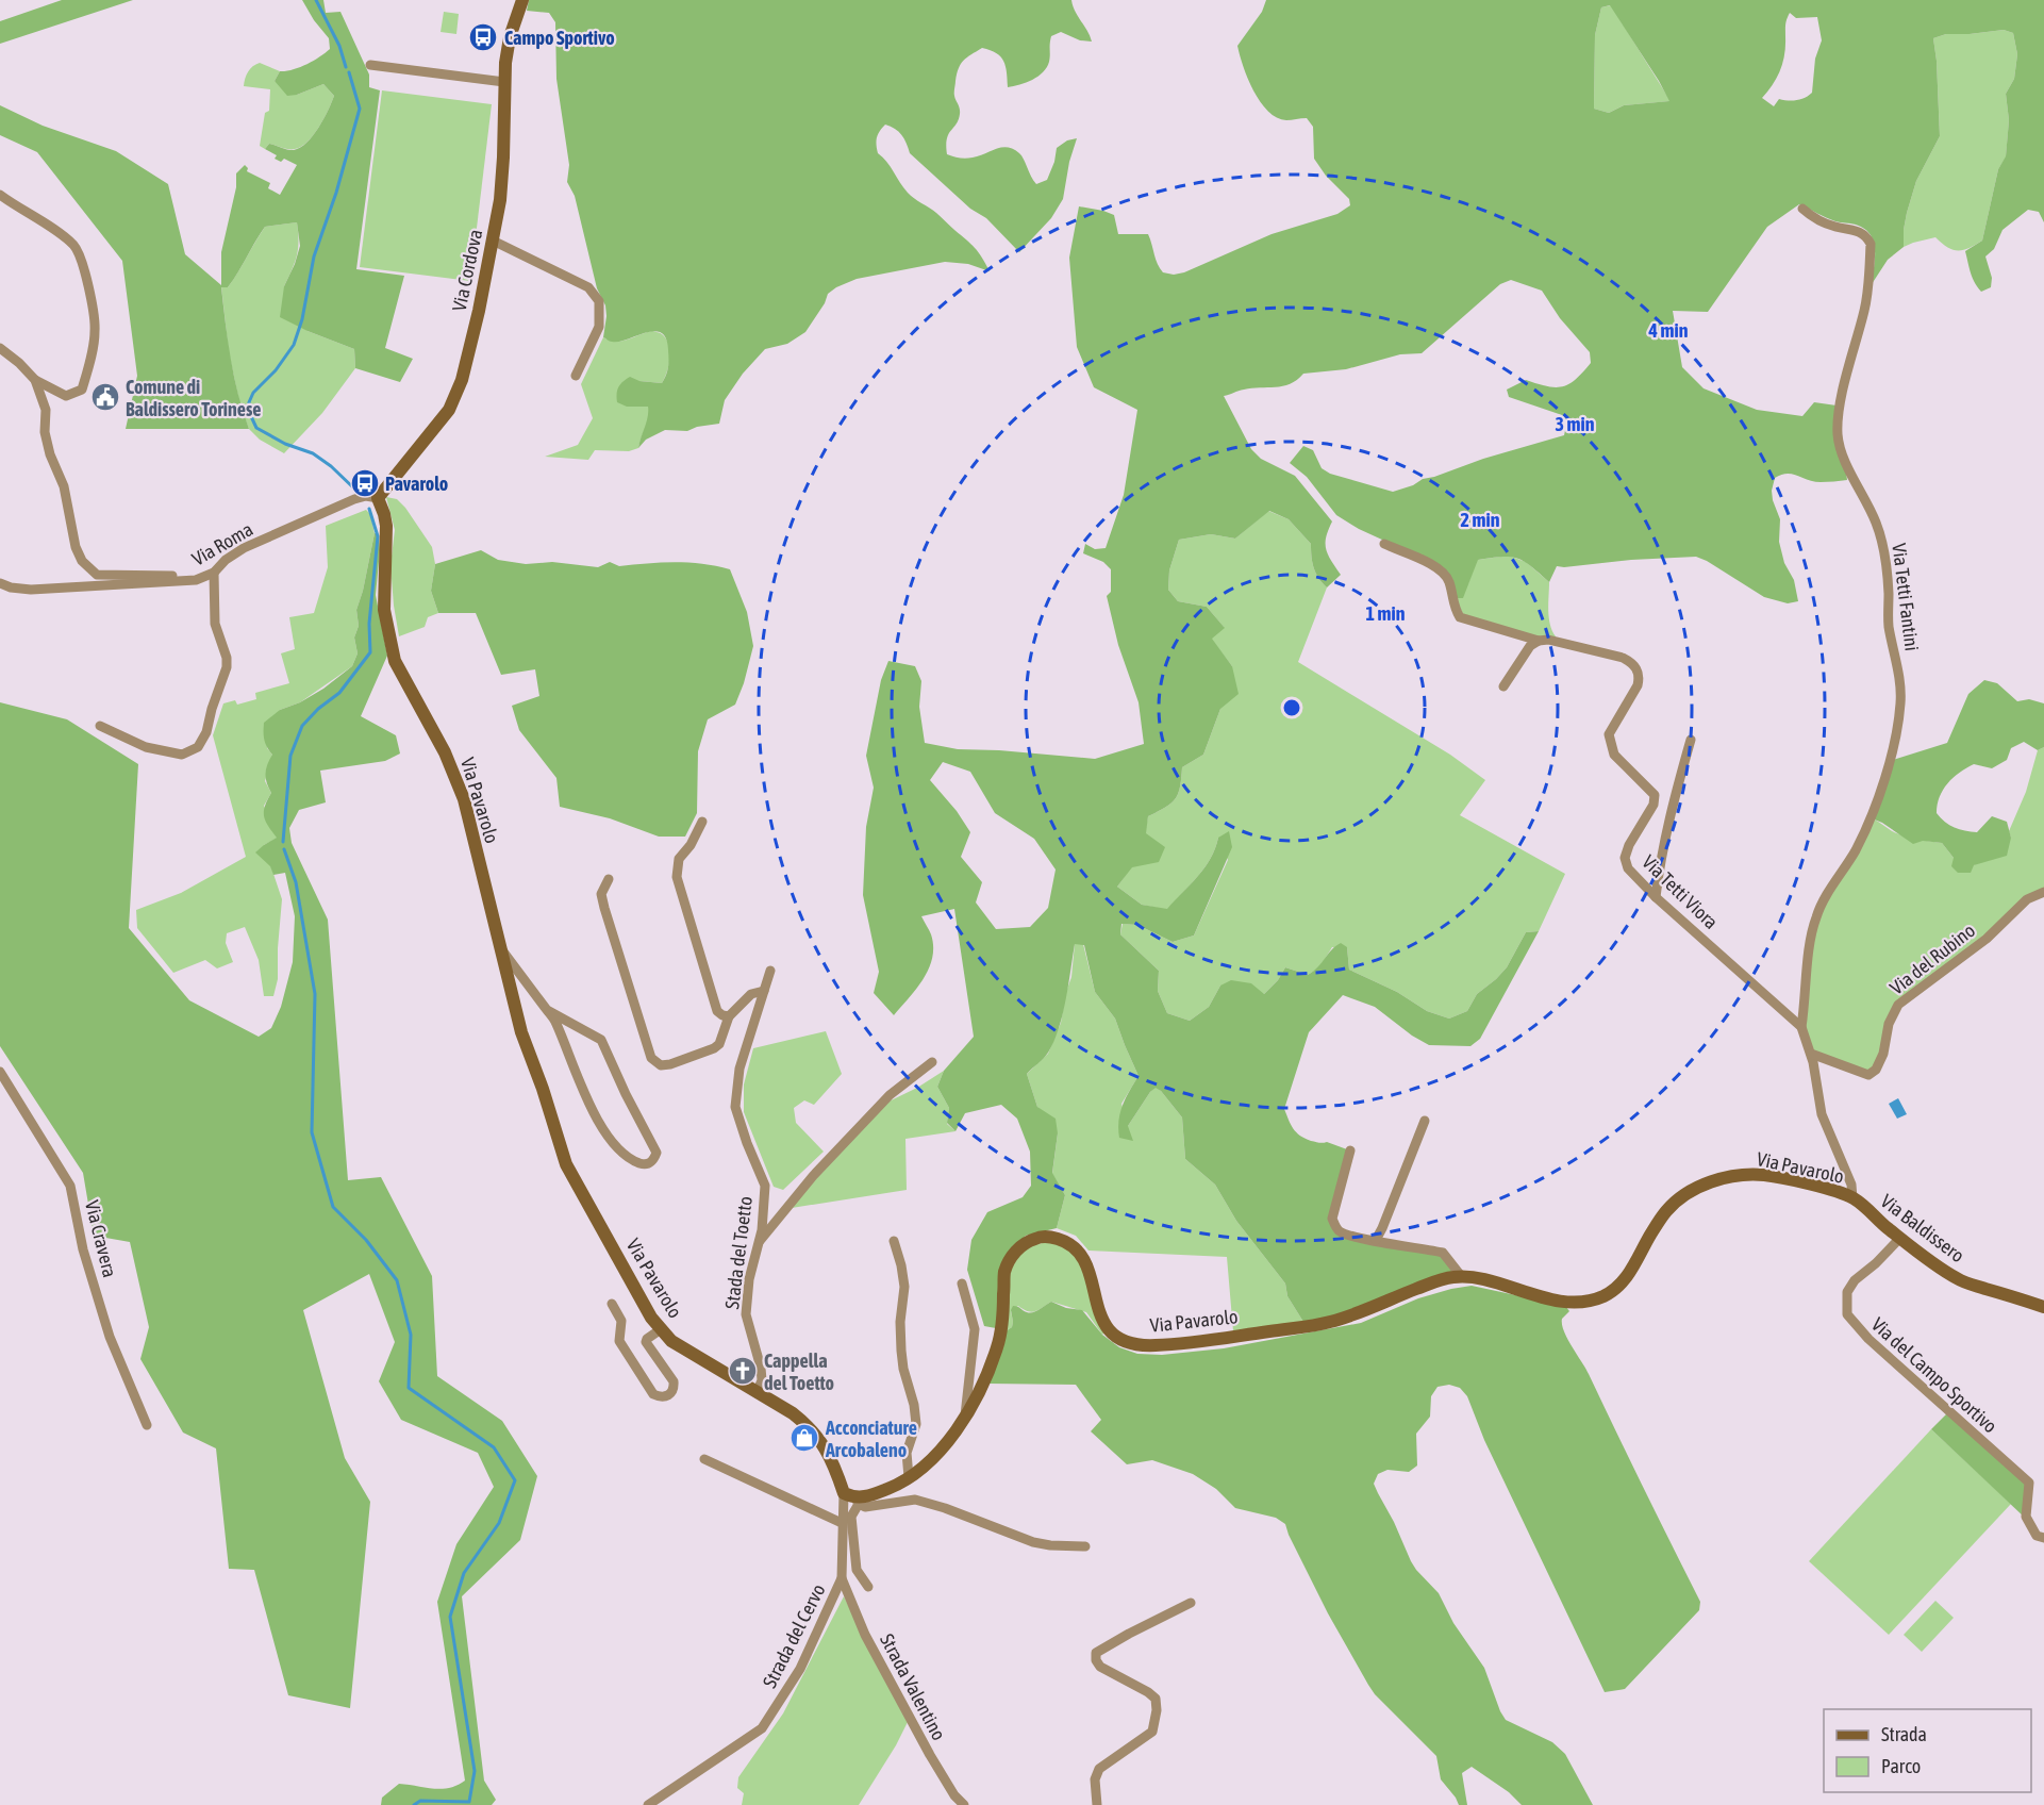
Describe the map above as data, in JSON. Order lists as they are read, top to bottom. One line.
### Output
{"streets":{"street":["Via Cordova","Via Roma","Via Tetti Fantini","Via Pavarolo","Via Tetti Viora","Via del Rubino","Via Baldissero","Via Cravera","Stada del Toetto","Via del Campo Sportivo","Strada del Cervo","Strada Valentino"]},"crossings":[["Via Cordova","Via Roma"],["Via Cordova","Via Pavarolo"],["Via Roma","Via Pavarolo"],["Via Tetti Fantini","Via Tetti Viora"],["Via Pavarolo","Via Baldissero"],["Via Pavarolo","Stada del Toetto"],["Via Pavarolo","Strada del Cervo"],["Via Baldissero","Via del Campo Sportivo"],["Strada del Cervo","Strada Valentino"]],"places":{"bus stop":["Campo Sportivo","Pavarolo"],"public building":["Comune di Baldissero Torinese"],"church":["Cappella del Toetto"],"shop":["Acconciature Arcobaleno"]},"legend":["Strada","Parco"],"rings":["4 min","3 min","2 min","1 min"]}
